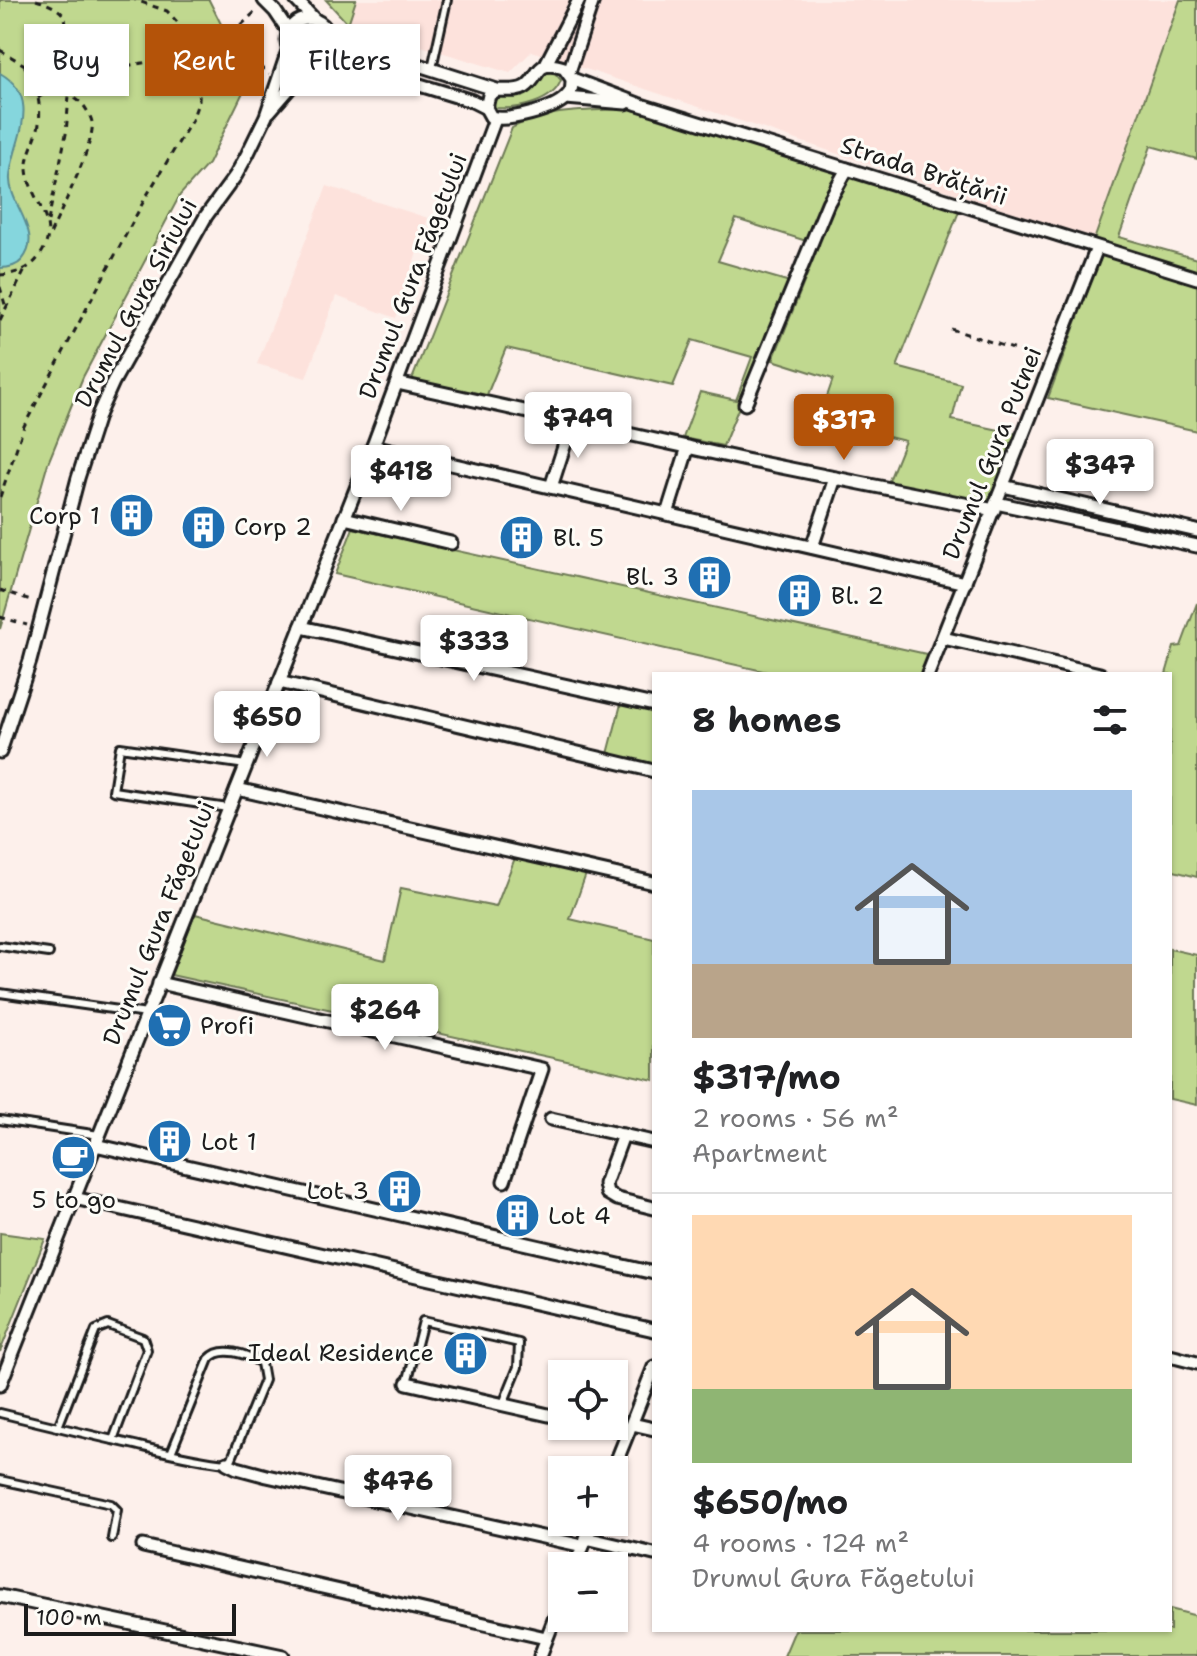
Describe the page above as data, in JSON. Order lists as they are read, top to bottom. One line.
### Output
{"streets":{"street":["Strada Brățării","Drumul Gura Făgetului","Drumul Gura Siriului","Drumul Gura Putnei"]},"crossings":[["Strada Brățării","Drumul Gura Putnei"]],"places":{"building":["Corp 1","Corp 2","Bl. 5","Bl. 3","Bl. 2","Lot 1","Lot 3","Lot 4","Ideal Residence"],"supermarket":["Profi"],"cafe":["5 to go"]},"scale_bar":"100 m","page":{"chip":["Buy","Rent","Filters"],"price":["$749","$317","$347","$418","$333","$650","$264","$476"],"heading":"8 homes","list":[{"name":"$317/mo","note":"2 rooms · 56 m² · Apartment"},{"name":"$650/mo","note":"4 rooms · 124 m² · Drumul Gura Făgetului"}],"map_buttons":["+","−"],"scale":"100 m"}}
